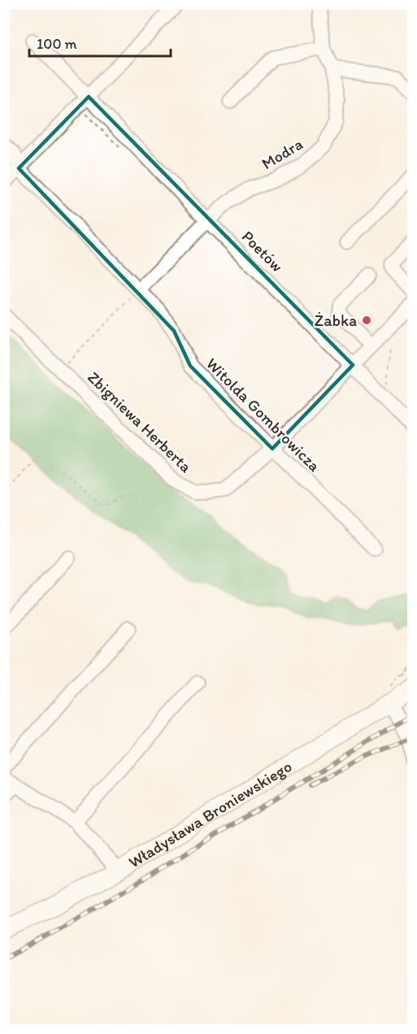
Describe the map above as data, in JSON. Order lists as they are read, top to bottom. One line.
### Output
{"streets":{"main road":["Władysława Broniewskiego"],"street":["Modra","Poetów","Witolda Gombrowicza","Zbigniewa Herberta"]},"crossings":[["Modra","Poetów"],["Poetów","Zbigniewa Herberta"],["Witolda Gombrowicza","Zbigniewa Herberta"]],"places":["Żabka"],"scale_bar":"100 m"}
